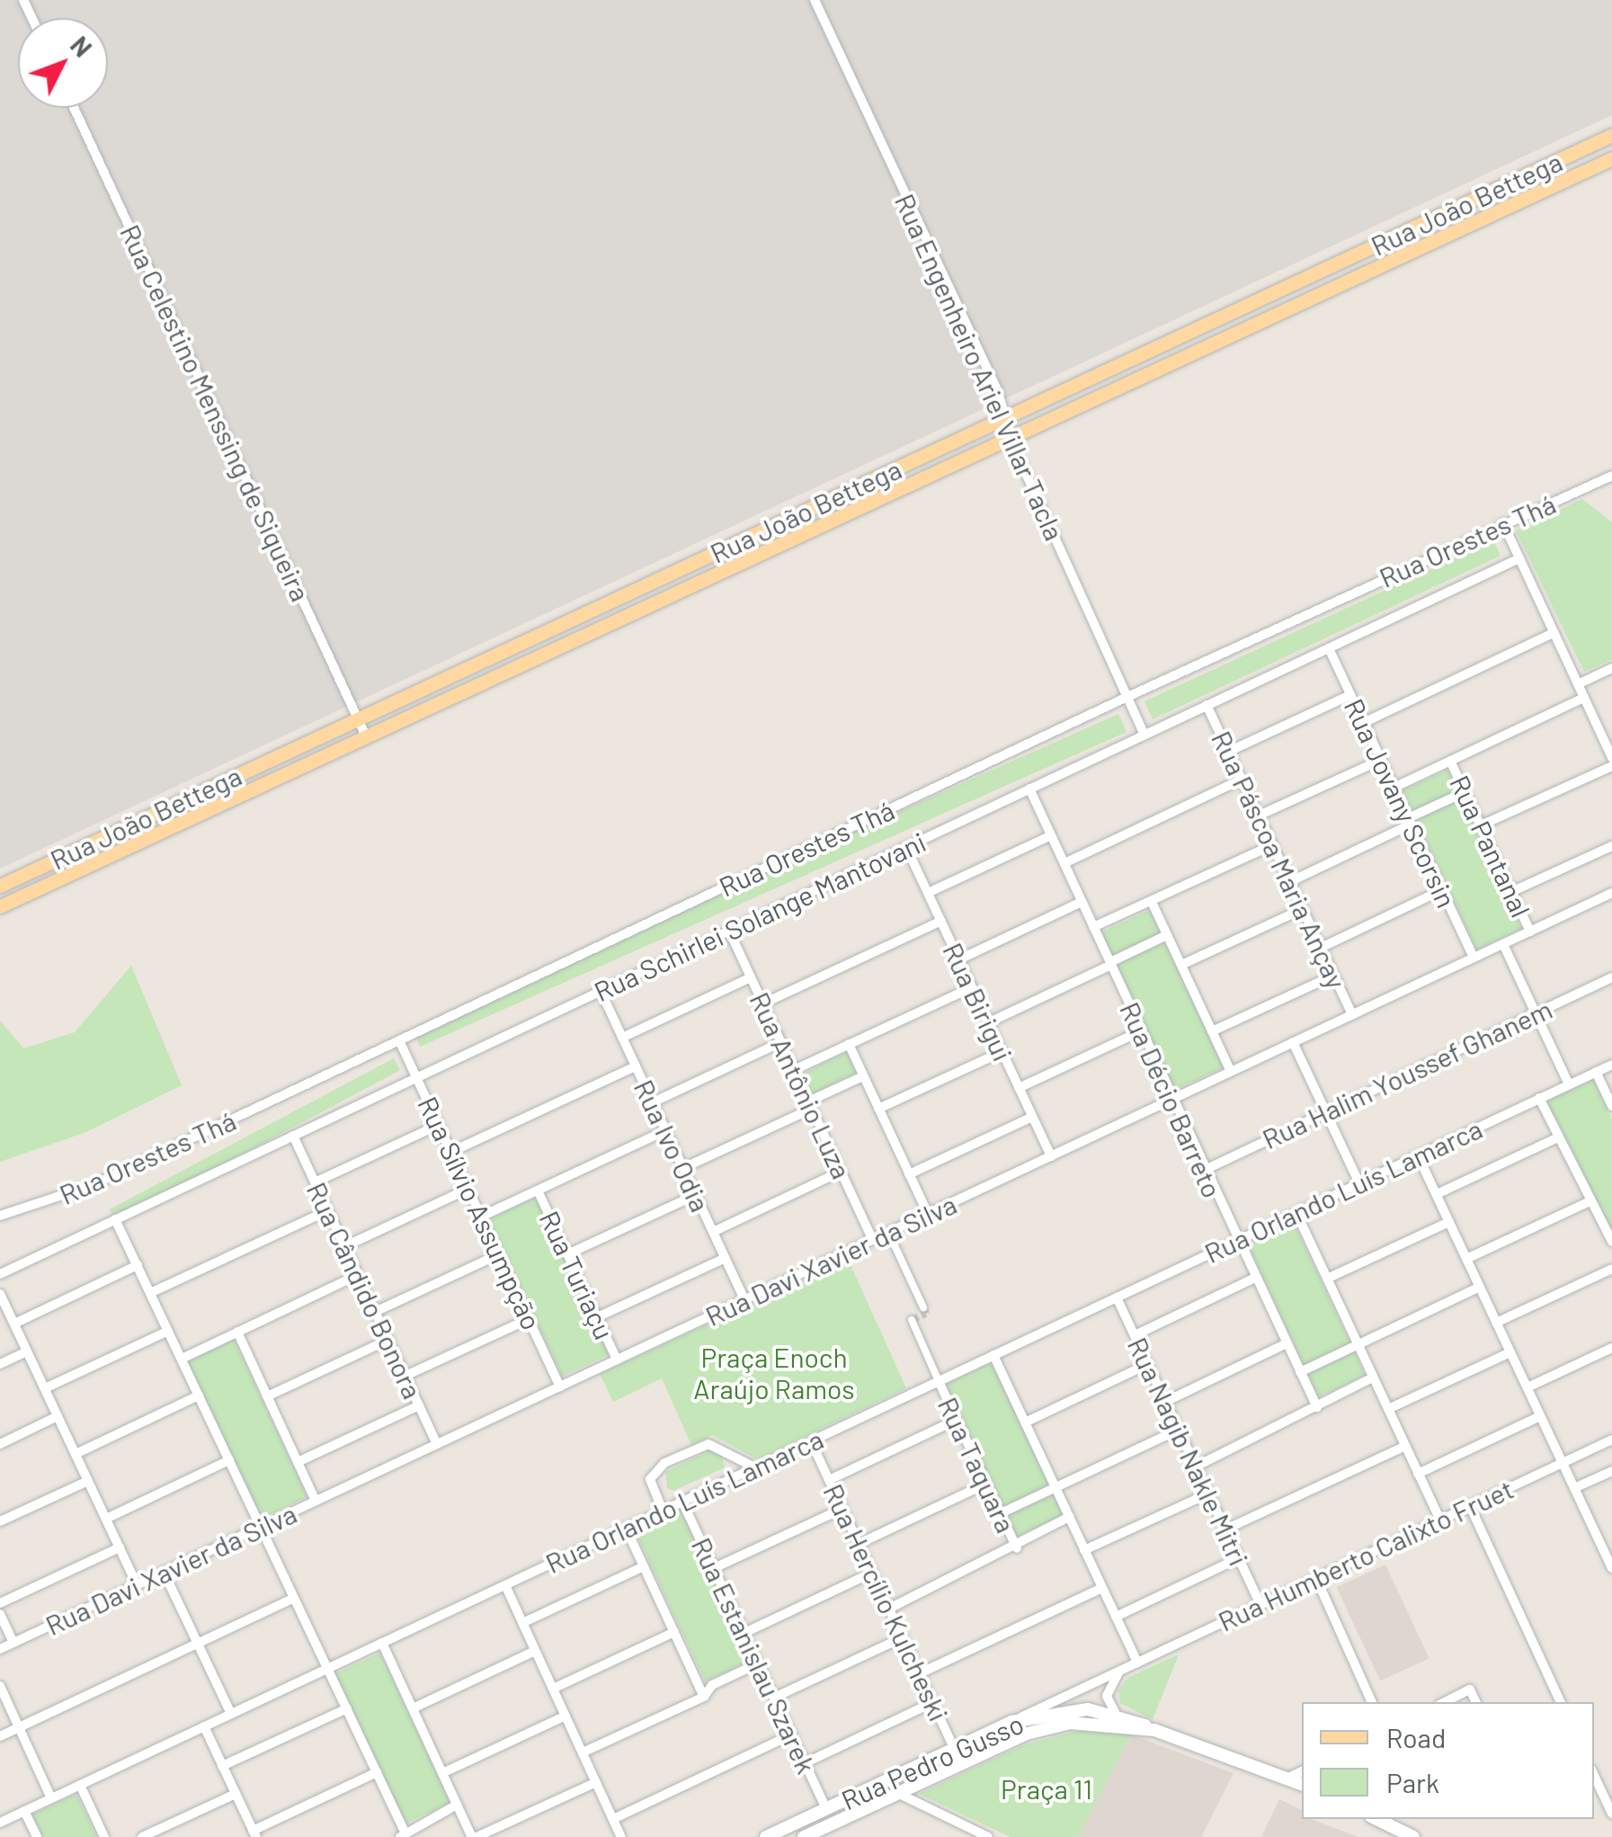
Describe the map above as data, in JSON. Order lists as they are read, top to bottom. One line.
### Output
{"streets":{"main road":["Rua João Bettega","Rua Pedro Gusso"],"street":["Rua Engenheiro Ariel Villar Tacla","Rua Celestino Menssing de Siqueira","Rua Orestes Thá","Rua Jovany Scorsin","Rua Pantanal","Rua Páscoa Maria Ançay","Rua Schirlei Solange Mantovani","Rua Birigui","Rua Halim Youssef Ghanem","Rua Antônio Luza","Rua Décio Barreto","Rua Ivo Odia","Rua Orlando Luís Lamarca","Rua Sílvio Assumpção","Rua Davi Xavier da Silva","Rua Turiaçu","Rua Cândido Bonora","Rua Nagib Nakle Mitri","Rua Taquara","Rua Humberto Calixto Fruet","Rua Hercílio Kulcheski","Rua Estanislau Szarek"]},"crossings":[["Rua João Bettega","Rua Engenheiro Ariel Villar Tacla"],["Rua João Bettega","Rua Celestino Menssing de Siqueira"],["Rua Engenheiro Ariel Villar Tacla","Rua Orestes Thá"],["Rua Engenheiro Ariel Villar Tacla","Rua Schirlei Solange Mantovani"],["Rua Orestes Thá","Rua Sílvio Assumpção"],["Rua Jovany Scorsin","Rua Schirlei Solange Mantovani"],["Rua Jovany Scorsin","Rua Davi Xavier da Silva"],["Rua Pantanal","Rua Davi Xavier da Silva"],["Rua Páscoa Maria Ançay","Rua Schirlei Solange Mantovani"],["Rua Páscoa Maria Ançay","Rua Davi Xavier da Silva"],["Rua Schirlei Solange Mantovani","Rua Birigui"],["Rua Schirlei Solange Mantovani","Rua Antônio Luza"],["Rua Schirlei Solange Mantovani","Rua Décio Barreto"],["Rua Schirlei Solange Mantovani","Rua Ivo Odia"],["Rua Schirlei Solange Mantovani","Rua Sílvio Assumpção"],["Rua Schirlei Solange Mantovani","Rua Cândido Bonora"],["Rua Birigui","Rua Davi Xavier da Silva"],["Rua Halim Youssef Ghanem","Rua Décio Barreto"],["Rua Antônio Luza","Rua Davi Xavier da Silva"],["Rua Décio Barreto","Rua Orlando Luís Lamarca"],["Rua Décio Barreto","Rua Davi Xavier da Silva"],["Rua Ivo Odia","Rua Davi Xavier da Silva"],["Rua Orlando Luís Lamarca","Rua Nagib Nakle Mitri"],["Rua Orlando Luís Lamarca","Rua Taquara"],["Rua Orlando Luís Lamarca","Rua Hercílio Kulcheski"],["Rua Orlando Luís Lamarca","Rua Estanislau Szarek"],["Rua Sílvio Assumpção","Rua Davi Xavier da Silva"],["Rua Davi Xavier da Silva","Rua Turiaçu"],["Rua Davi Xavier da Silva","Rua Cândido Bonora"],["Rua Nagib Nakle Mitri","Rua Humberto Calixto Fruet"],["Rua Humberto Calixto Fruet","Rua Pedro Gusso"],["Rua Hercílio Kulcheski","Rua Pedro Gusso"],["Rua Estanislau Szarek","Rua Pedro Gusso"]],"parks":["Praça Enoch Araújo Ramos","Praça 11"],"legend":["Road","Park"],"north":"top right"}
